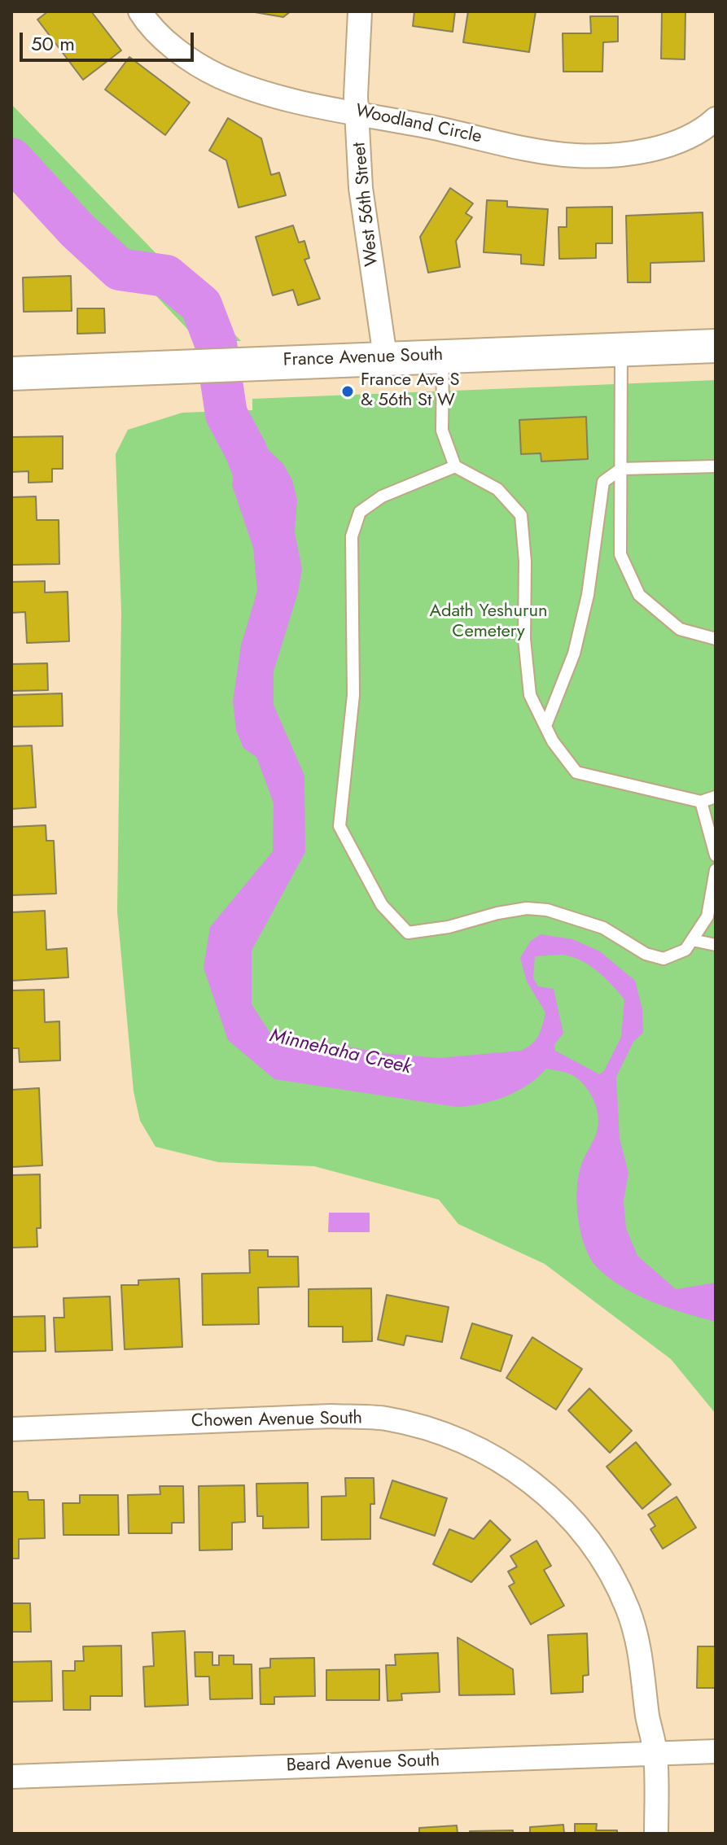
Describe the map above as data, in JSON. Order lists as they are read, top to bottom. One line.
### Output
{"streets":{"main road":["France Avenue South"],"street":["Woodland Circle","West 56th Street","Chowen Avenue South","Beard Avenue South"]},"crossings":[["Woodland Circle","West 56th Street"],["West 56th Street","France Avenue South"],["Chowen Avenue South","Beard Avenue South"]],"water":["Minnehaha Creek"],"parks":["Adath Yeshurun Cemetery"],"places":["France Ave S & 56th St W"],"scale_bar":"50 m"}
